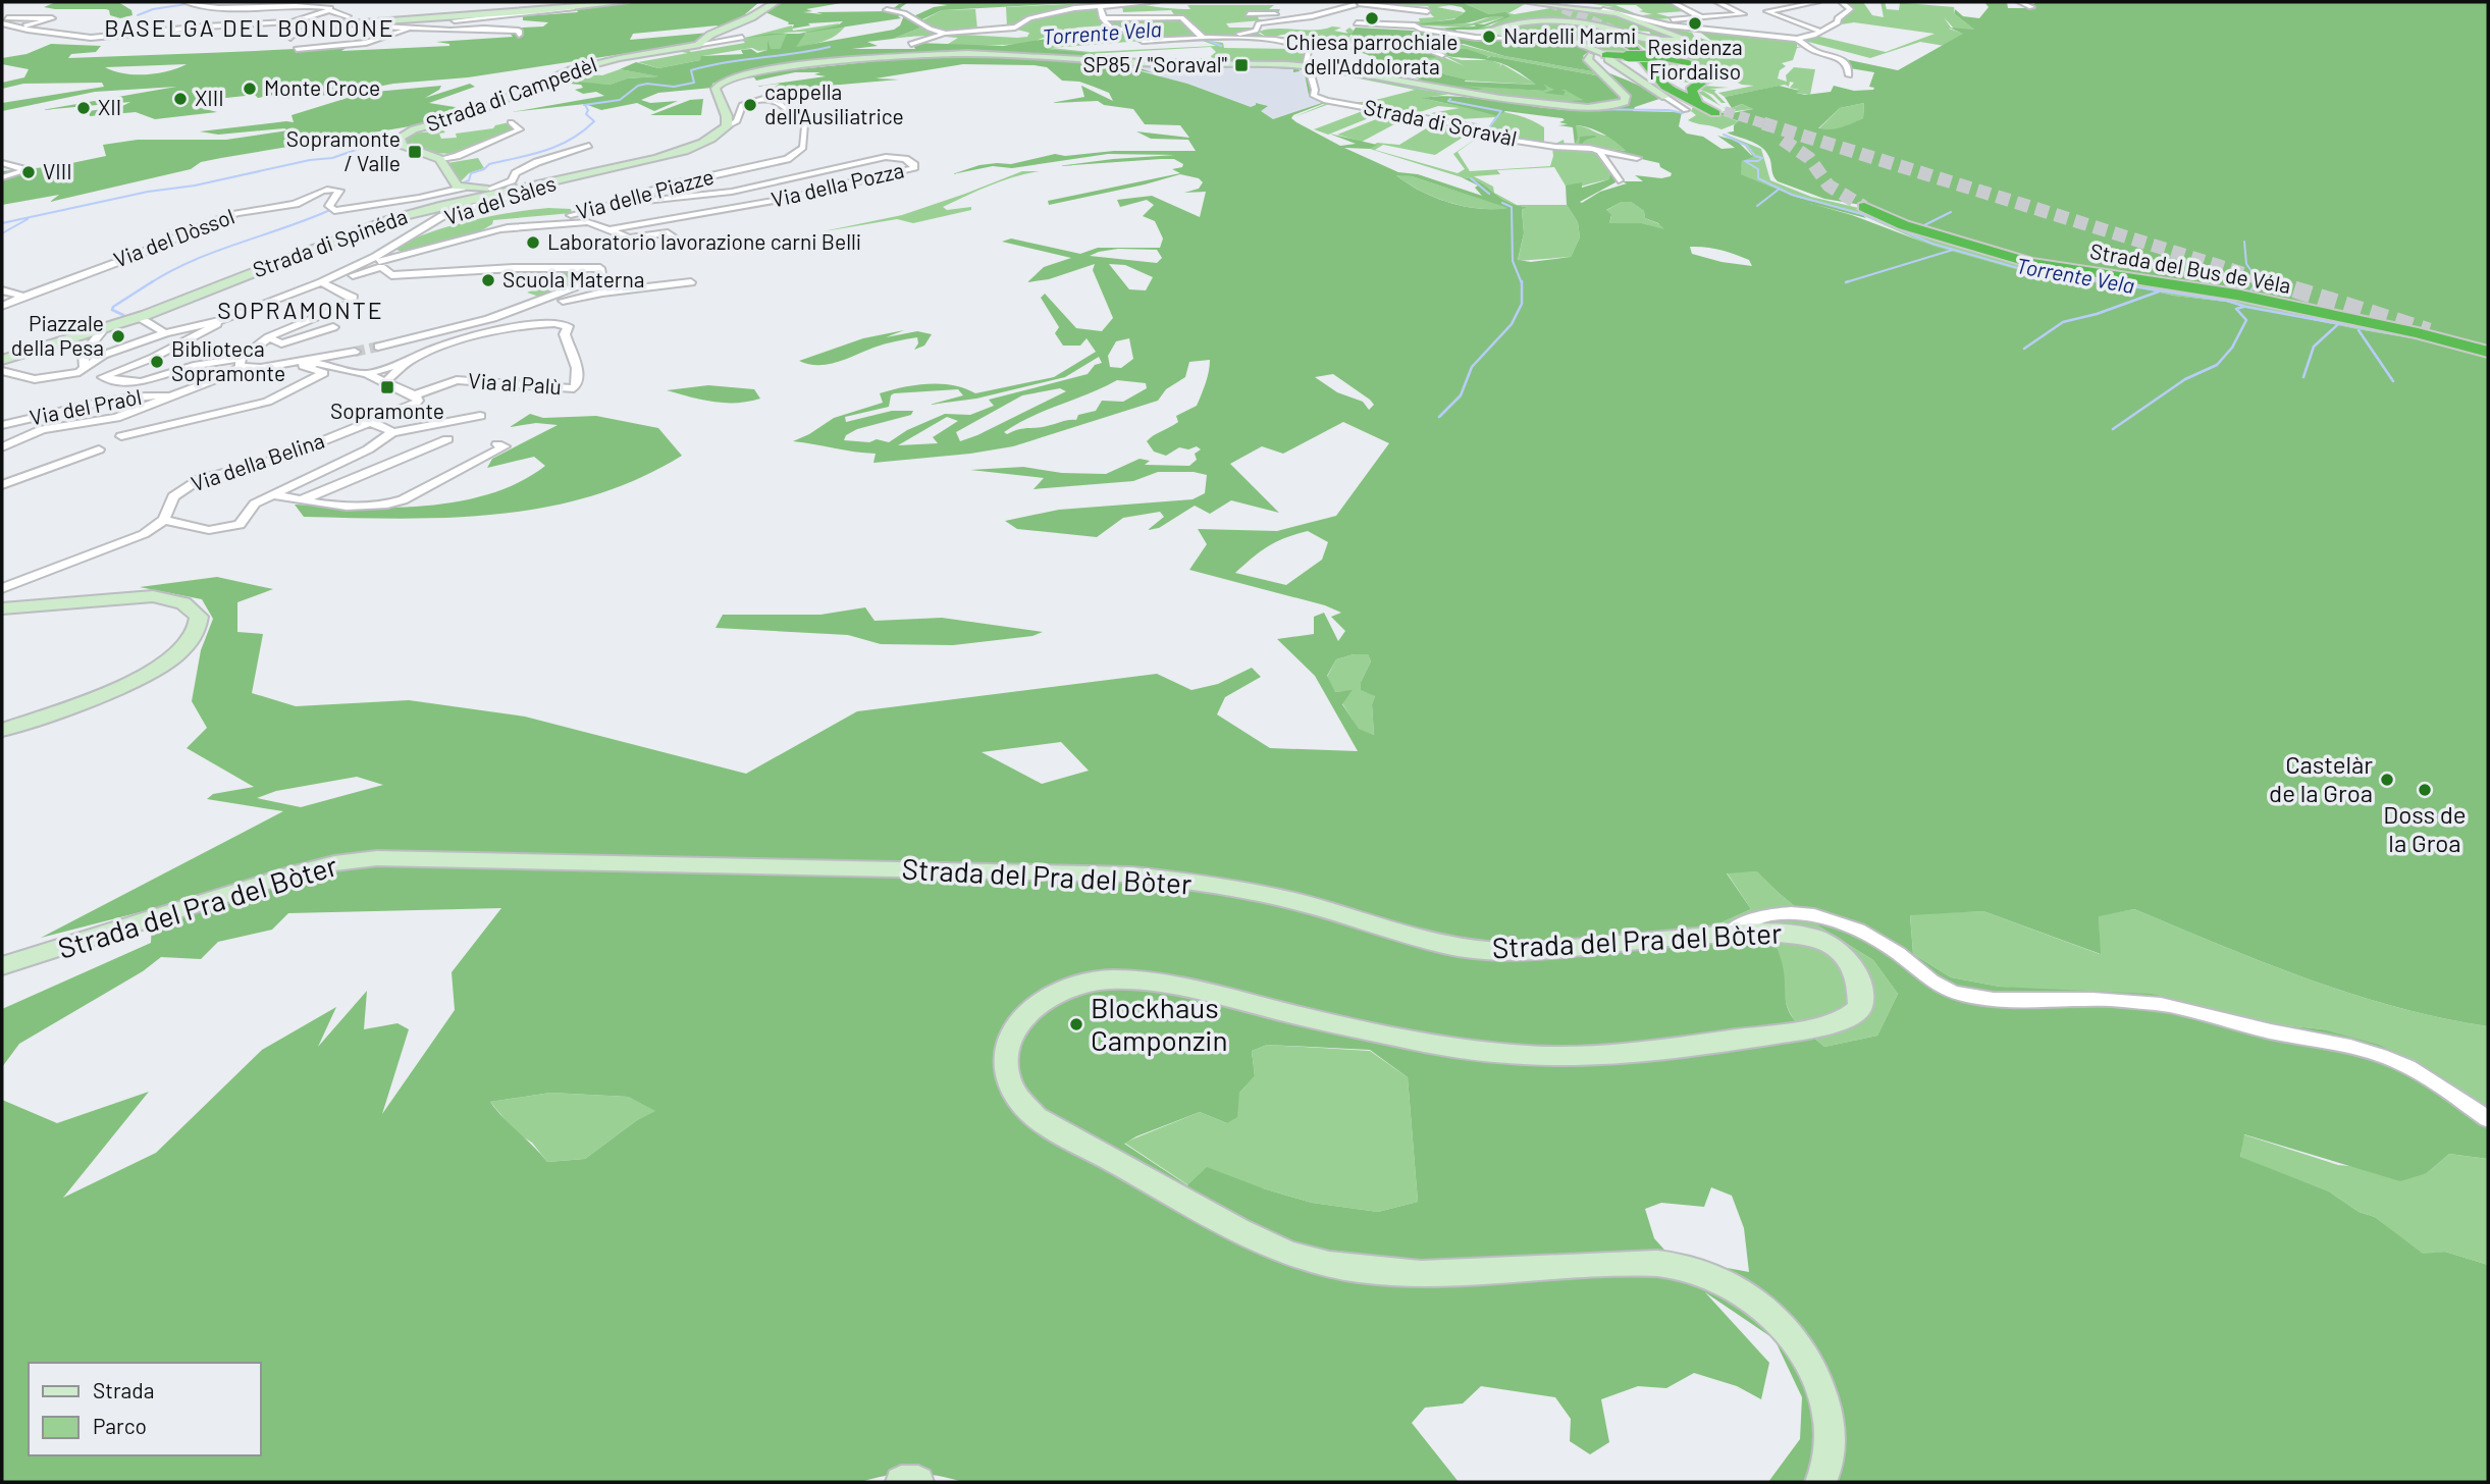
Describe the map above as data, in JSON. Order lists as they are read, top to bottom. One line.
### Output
{"streets":{"highway":["Strada del Bus de Véla"],"main road":["Strada di Campedèl","Strada di Spinéda","Strada del Pra del Bòter"],"street":["Strada di Soravàl","Via della Pozza","Via delle Piazze","Via del Sàles","Via del Dòssol","Via al Palù","Via del Praòl","Via della Belina"]},"crossings":[["Via della Pozza","Via delle Piazze"],["Via delle Piazze","Via del Sàles"],["Via del Sàles","Strada di Spinéda"],["Via del Sàles","Via del Praòl"],["Via al Palù","Via della Belina"]],"districts":["BASELGA DEL BONDONE","SOPRAMONTE"],"water":["Torrente Vela"],"places":{"other":["Chiesa parrochiale dell'Addolorata","Residenza Fiordaliso","Nardelli Marmi","Monte Croce","XIII","cappella dell'Ausiliatrice","XII","VIII","Laboratorio lavorazione carni Belli","Scuola Materna","Piazzale della Pesa","Biblioteca Sopramonte","Castelàr de la Groa","Doss de la Groa","Blockhaus Camponzin"],"transit":["SP85 / \"Soraval\"","Sopramonte / Valle","Sopramonte"]},"legend":["Strada","Parco"]}
